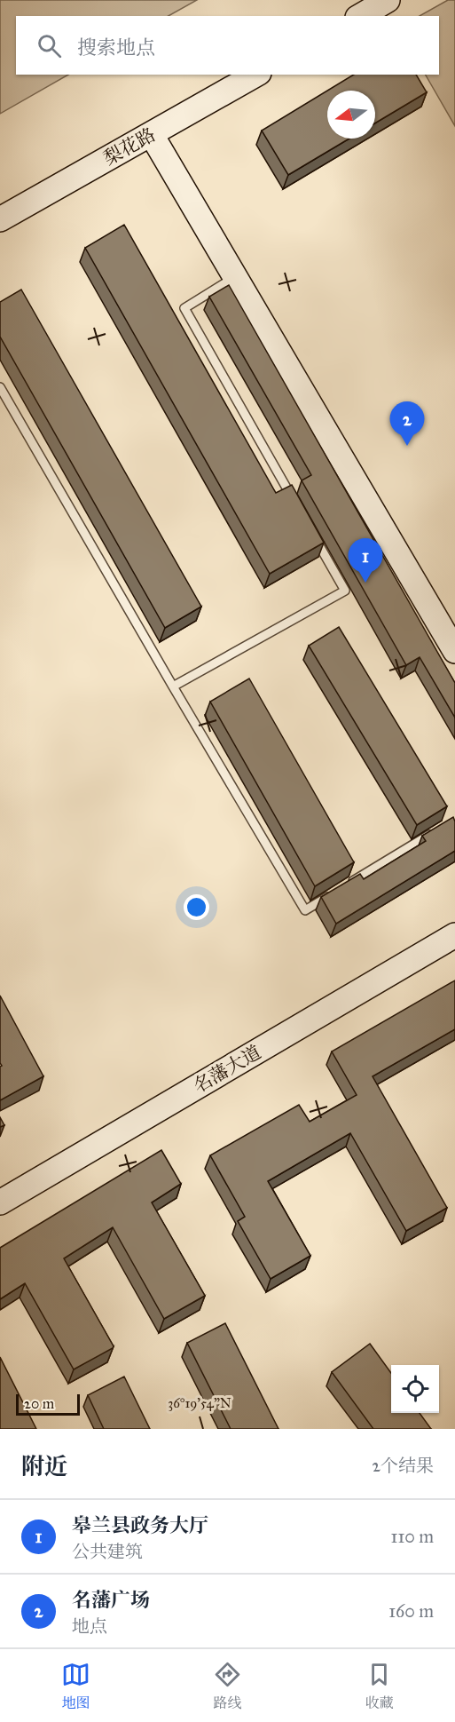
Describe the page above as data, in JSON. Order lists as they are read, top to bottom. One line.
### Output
{"streets":{"main road":["梨花路","名藩大道"]},"scale_bar":"20 m","north":"left","page":{"search":"搜索地点","pins":["2","1"],"scale":"20 m","heading":["附近","2个结果"],"list":[{"mark":"1","name":"皋兰县政务大厅","note":"公共建筑","value":"110 m"},{"mark":"2","name":"名藩广场","note":"地点","value":"160 m"}],"nav":["地图","路线","收藏"]},"coordinates":["36°19'54\"N"]}
